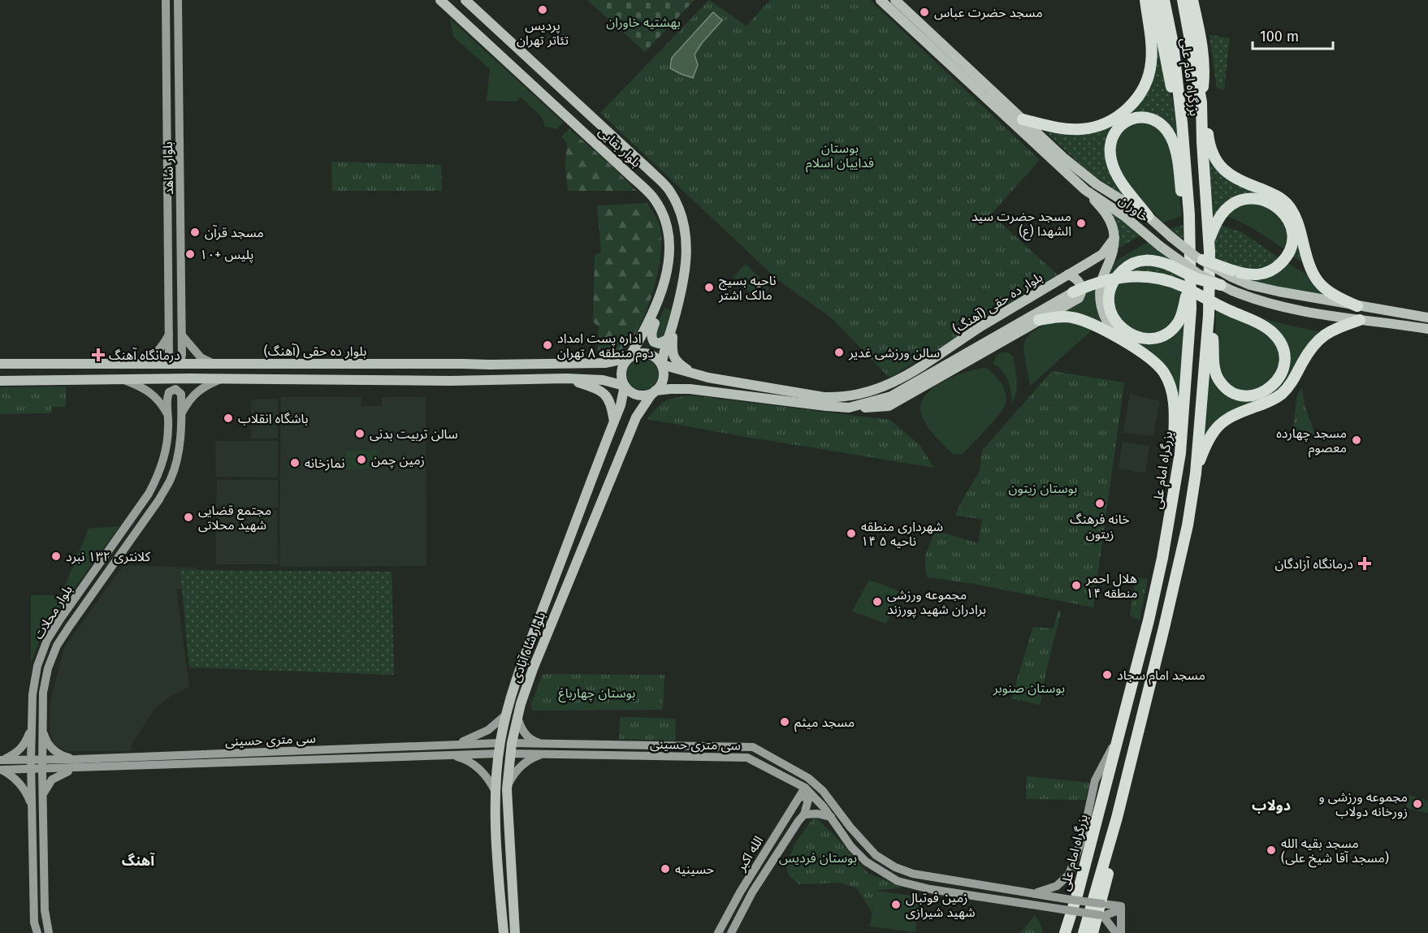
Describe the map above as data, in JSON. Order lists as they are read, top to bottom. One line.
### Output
{"streets":{"highway":["بزرگراه امام علی"],"main road":["بلوار بقایی","بلوار شاهد","خاوران","بلوار ده حقی (آهنگ)","بلوار محلات","بلوار شاه آبادی","سی متری حسینی","الله اکبر"]},"crossings":[["بلوار بقایی","بلوار ده حقی (آهنگ)"],["بلوار بقایی","بلوار شاه آبادی"],["بلوار ده حقی (آهنگ)","بلوار شاه آبادی"],["بلوار محلات","سی متری حسینی"],["بلوار شاه آبادی","سی متری حسینی"],["سی متری حسینی","الله اکبر"]],"districts":["دولاب","آهنگ"],"parks":["بهشتیه خاوران","بوستان فداییان اسلام","بوستان زیتون","بوستان صنوبر","بوستان چهارباغ","بوستان فردیس"],"places":{"other":["پردیس تئاتر تهران","مسجد حضرت عباس","مسجد حضرت سید الشهدا (ع)","مسجد قرآن","پلیس +۱۰","ناحیه بسیج مالک اشتر","اداره پست امداد دوم منطقه ۸ تهران","سالن ورزشی غدیر","باشگاه انقلاب","سالن تربیت بدنی","مسجد چهارده معصوم","زمین چمن","نمازخانه","خانه فرهنگ زيتون","مجتمع قضایی شهید محلاتی","شهرداری منطقه ۱۴ ناحیه ۵","کلانتری ۱۳۲ نبرد","هلال احمر منطقه ۱۴","مجموعه ورزشی برادران شهید پورزند","مسجد امام سجاد","مسجد میثم","مجموعه ورزشی و زورخانه دولاب","مسجد بقیه الله (مسجد آقا شیخ علی)","حسینیه","زمین فوتبال شهید شیرازی"],"health":["درمانگاه آهنگ","درمانگاه آزادگان"]},"scale_bar":"100 m"}
